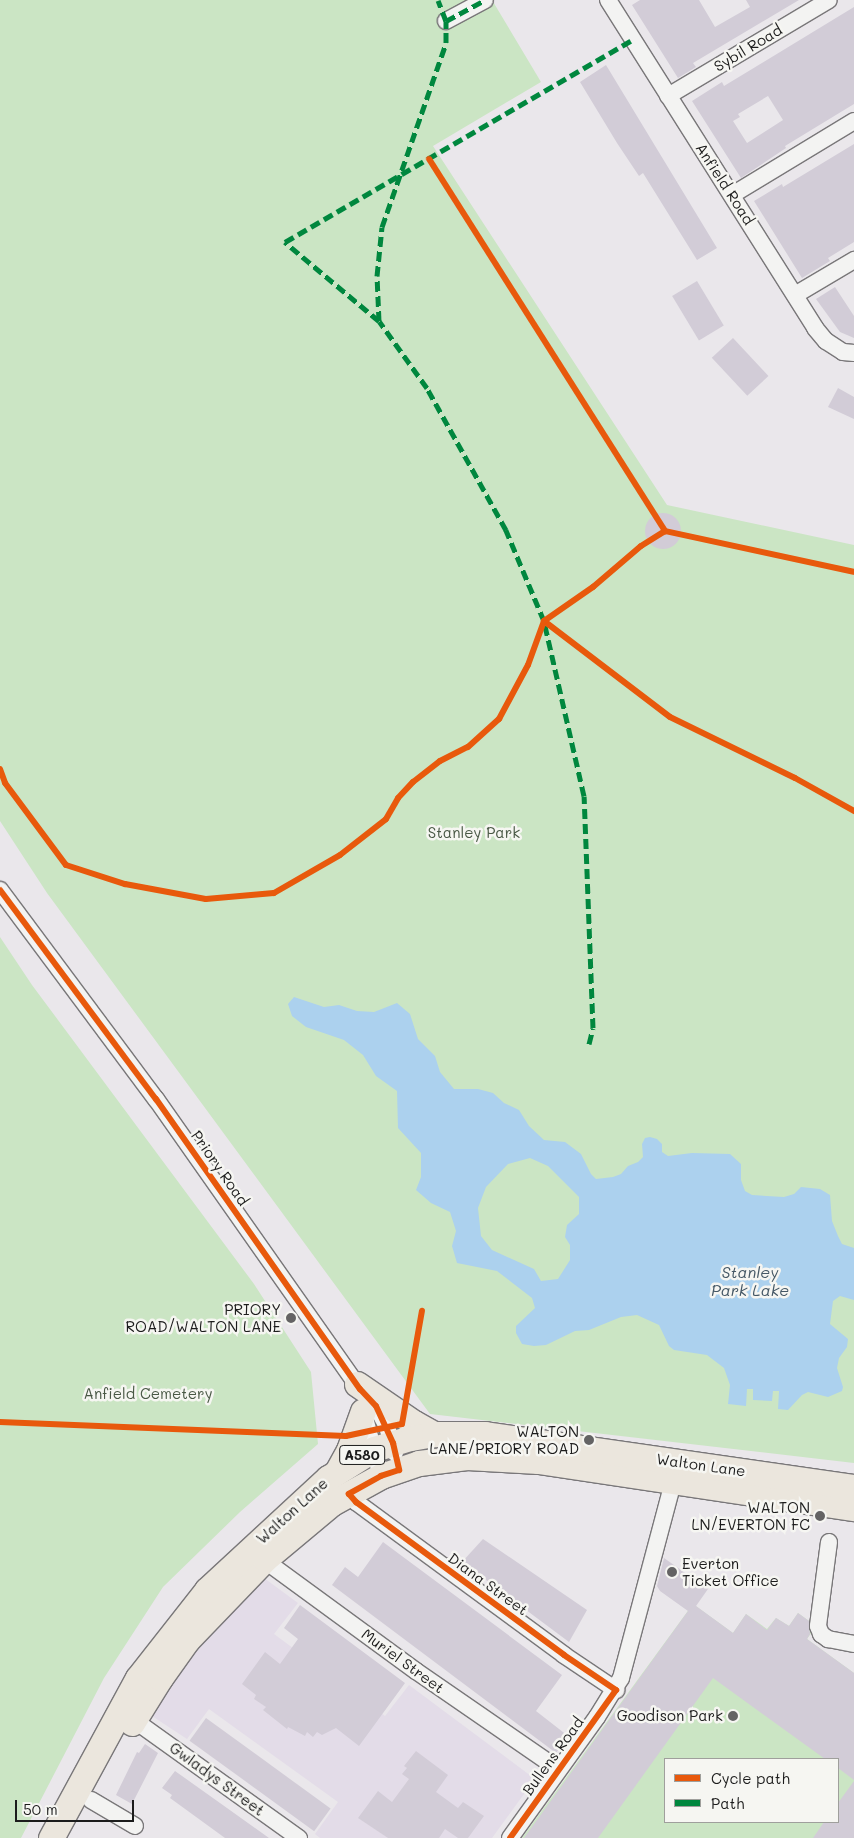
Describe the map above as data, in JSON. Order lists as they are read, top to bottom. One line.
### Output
{"streets":{"highway":["A580","Walton Lane"],"street":["Sybil Road","Anfield Road","Priory Road","Diana Street","Muriel Street","Bullens Road","Gwladys Street"]},"crossings":[["Sybil Road","Anfield Road"],["Priory Road","Walton Lane"],["Walton Lane","Diana Street"],["Walton Lane","Muriel Street"],["Walton Lane","Bullens Road"],["Walton Lane","Gwladys Street"],["Diana Street","Bullens Road"],["Muriel Street","Bullens Road"]],"water":["Stanley Park Lake"],"parks":["Stanley Park","Anfield Cemetery"],"places":["PRIORY ROAD/WALTON LANE","WALTON LANE/PRIORY ROAD","WALTON LN/EVERTON FC","Everton Ticket Office","Goodison Park"],"legend":["Cycle path","Path"],"scale_bar":"50 m"}
